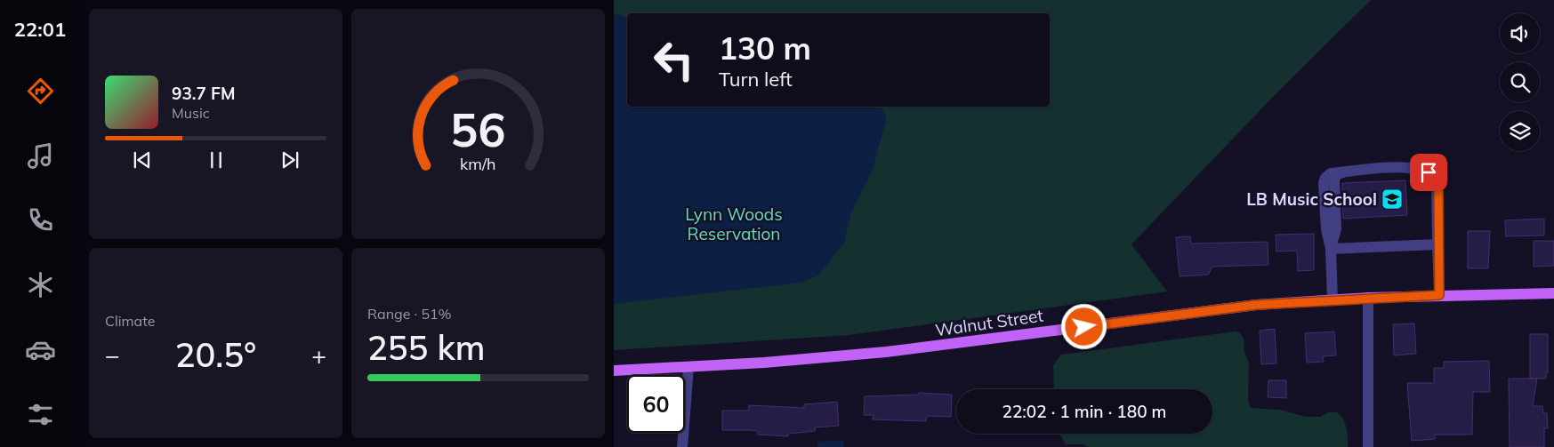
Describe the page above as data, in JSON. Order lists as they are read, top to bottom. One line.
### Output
{"streets":{"main road":["Walnut Street"]},"parks":["Lynn Woods Reservation"],"places":{"school or university":["LB Music School"]},"page":{"tabs":"22:01","turn":["130 m","Turn left"],"song":["93.7 FM","Music"],"tile":["Climate",["Range · 51%","255 km"]],"heat":["−","20.5°","+"],"limit":"60","trip":"22:02 · 1 min · 180 m","gauge":["56","km/h"]}}
